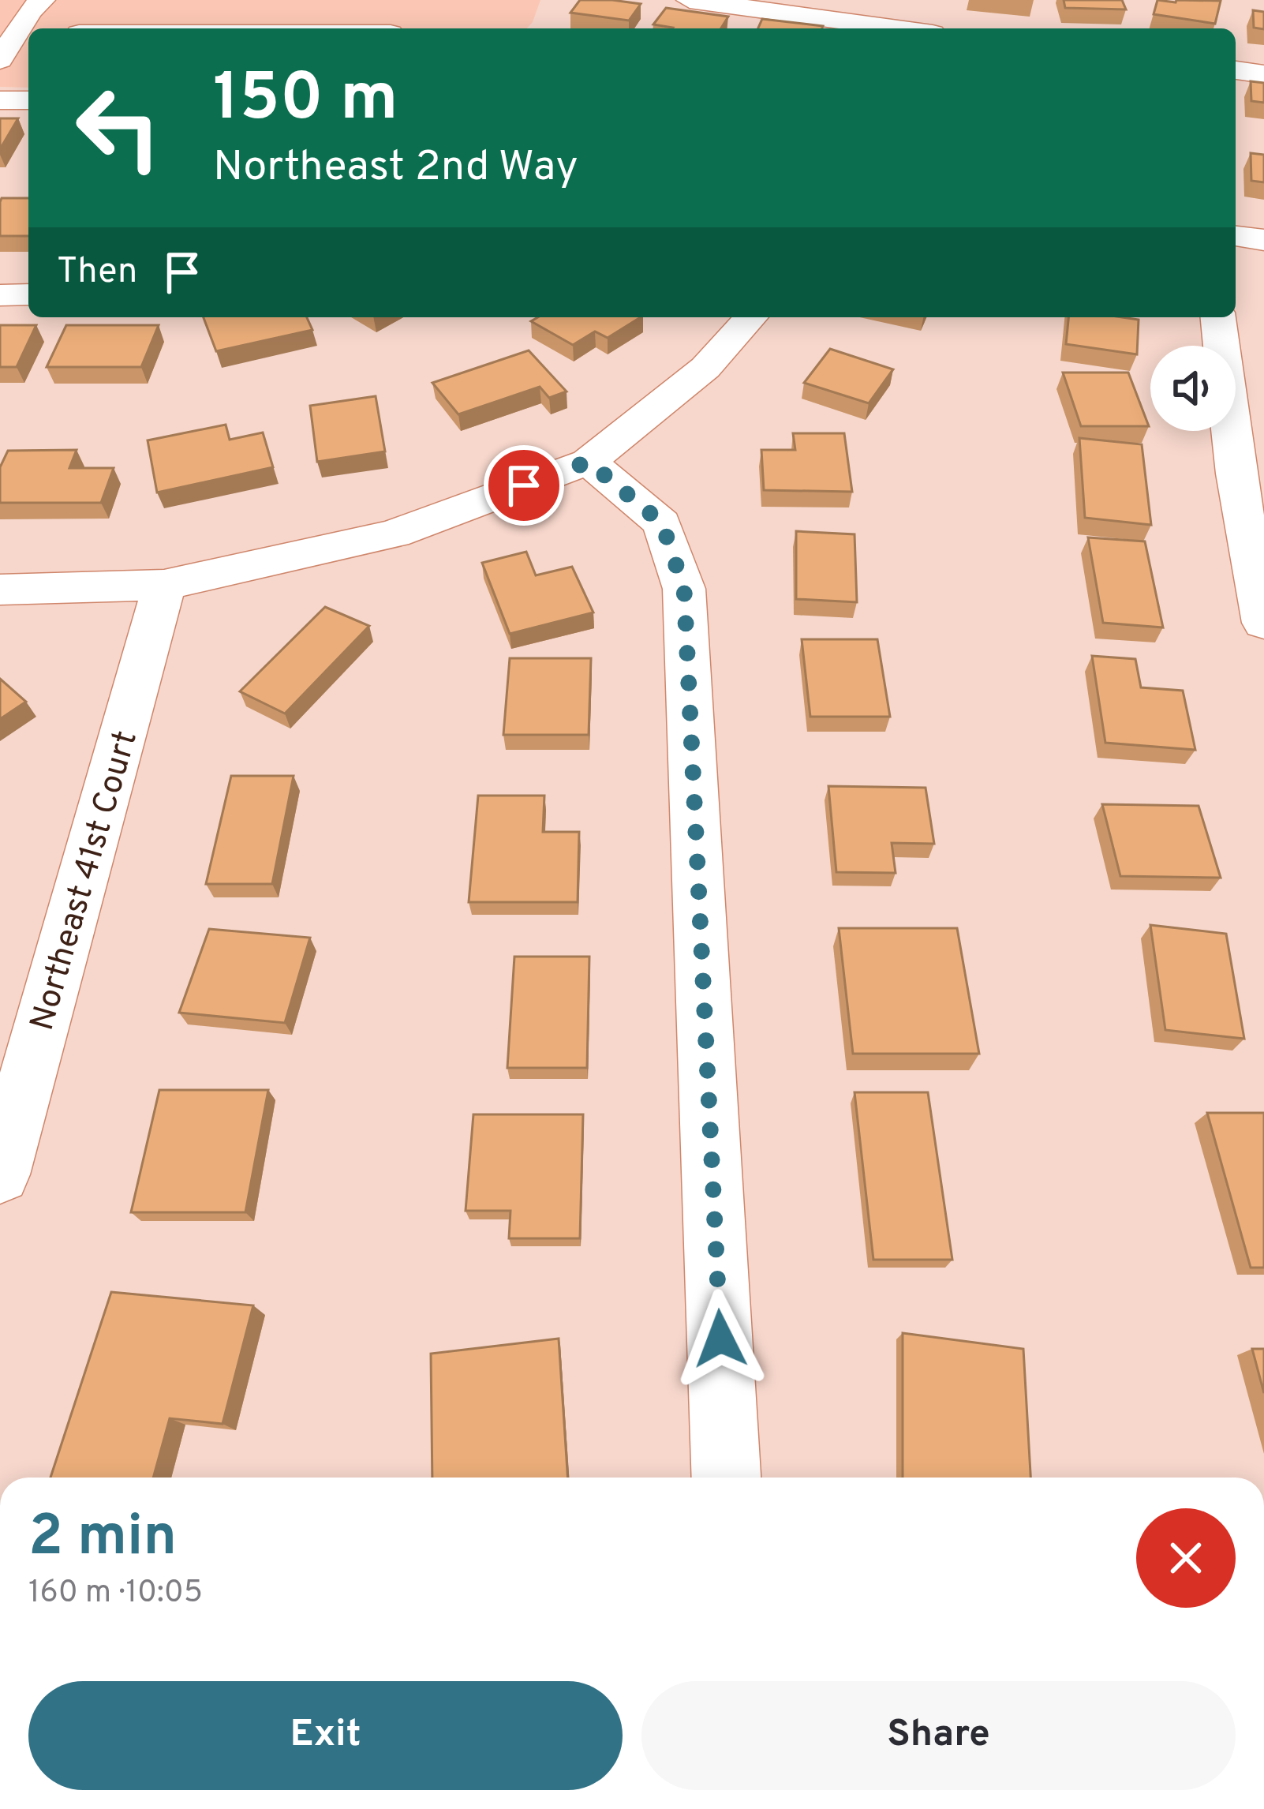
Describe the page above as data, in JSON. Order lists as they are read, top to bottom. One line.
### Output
{"streets":{"street":["Northeast 41st Court"]},"page":{"turn":["150 m","Northeast 2nd Way"],"then":"Then","heading":["2 min","160 m · 10:05"],"buttons":["Exit","Share"]}}
